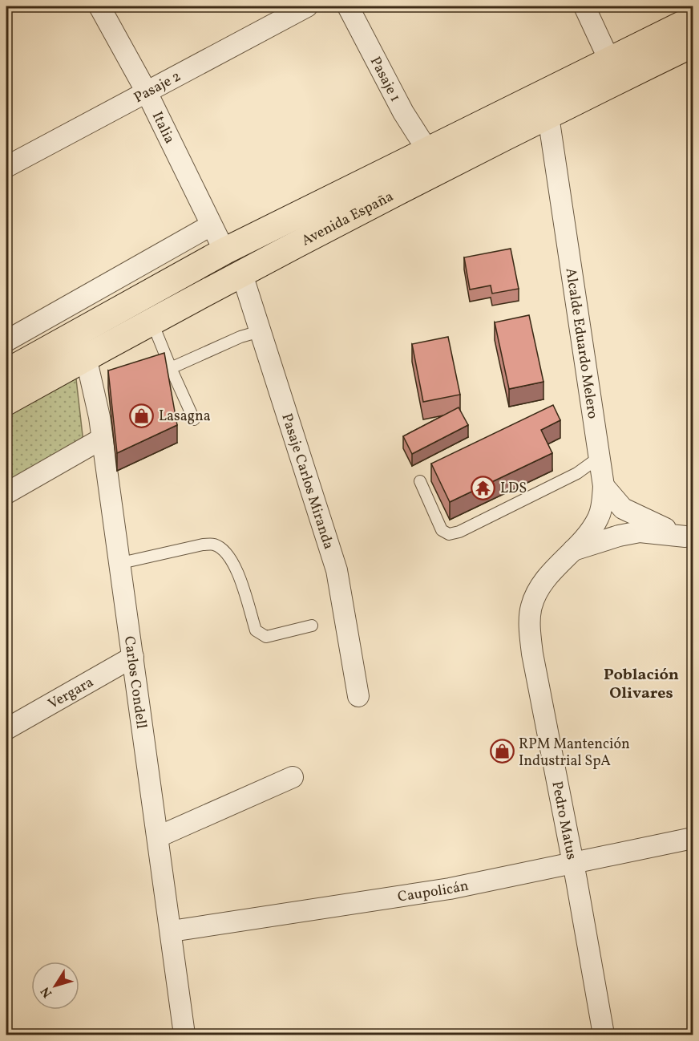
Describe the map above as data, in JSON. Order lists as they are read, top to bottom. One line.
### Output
{"streets":{"main road":["Avenida España"],"street":["Pasaje 1","Pasaje 2","Italia","Alcalde Eduardo Melero","Pasaje Carlos Miranda","Carlos Condell","Vergara","Pedro Matus","Caupolicán"]},"crossings":[["Pasaje 1","Avenida España"],["Pasaje 2","Italia"],["Italia","Avenida España"],["Avenida España","Alcalde Eduardo Melero"],["Avenida España","Pasaje Carlos Miranda"],["Avenida España","Carlos Condell"],["Alcalde Eduardo Melero","Pedro Matus"],["Carlos Condell","Vergara"],["Carlos Condell","Caupolicán"],["Pedro Matus","Caupolicán"]],"districts":["Población Olivares"],"places":{"shop":["Lasagna","RPM Mantención Industrial SpA"],"temple":["LDS"]},"north":"bottom left"}
